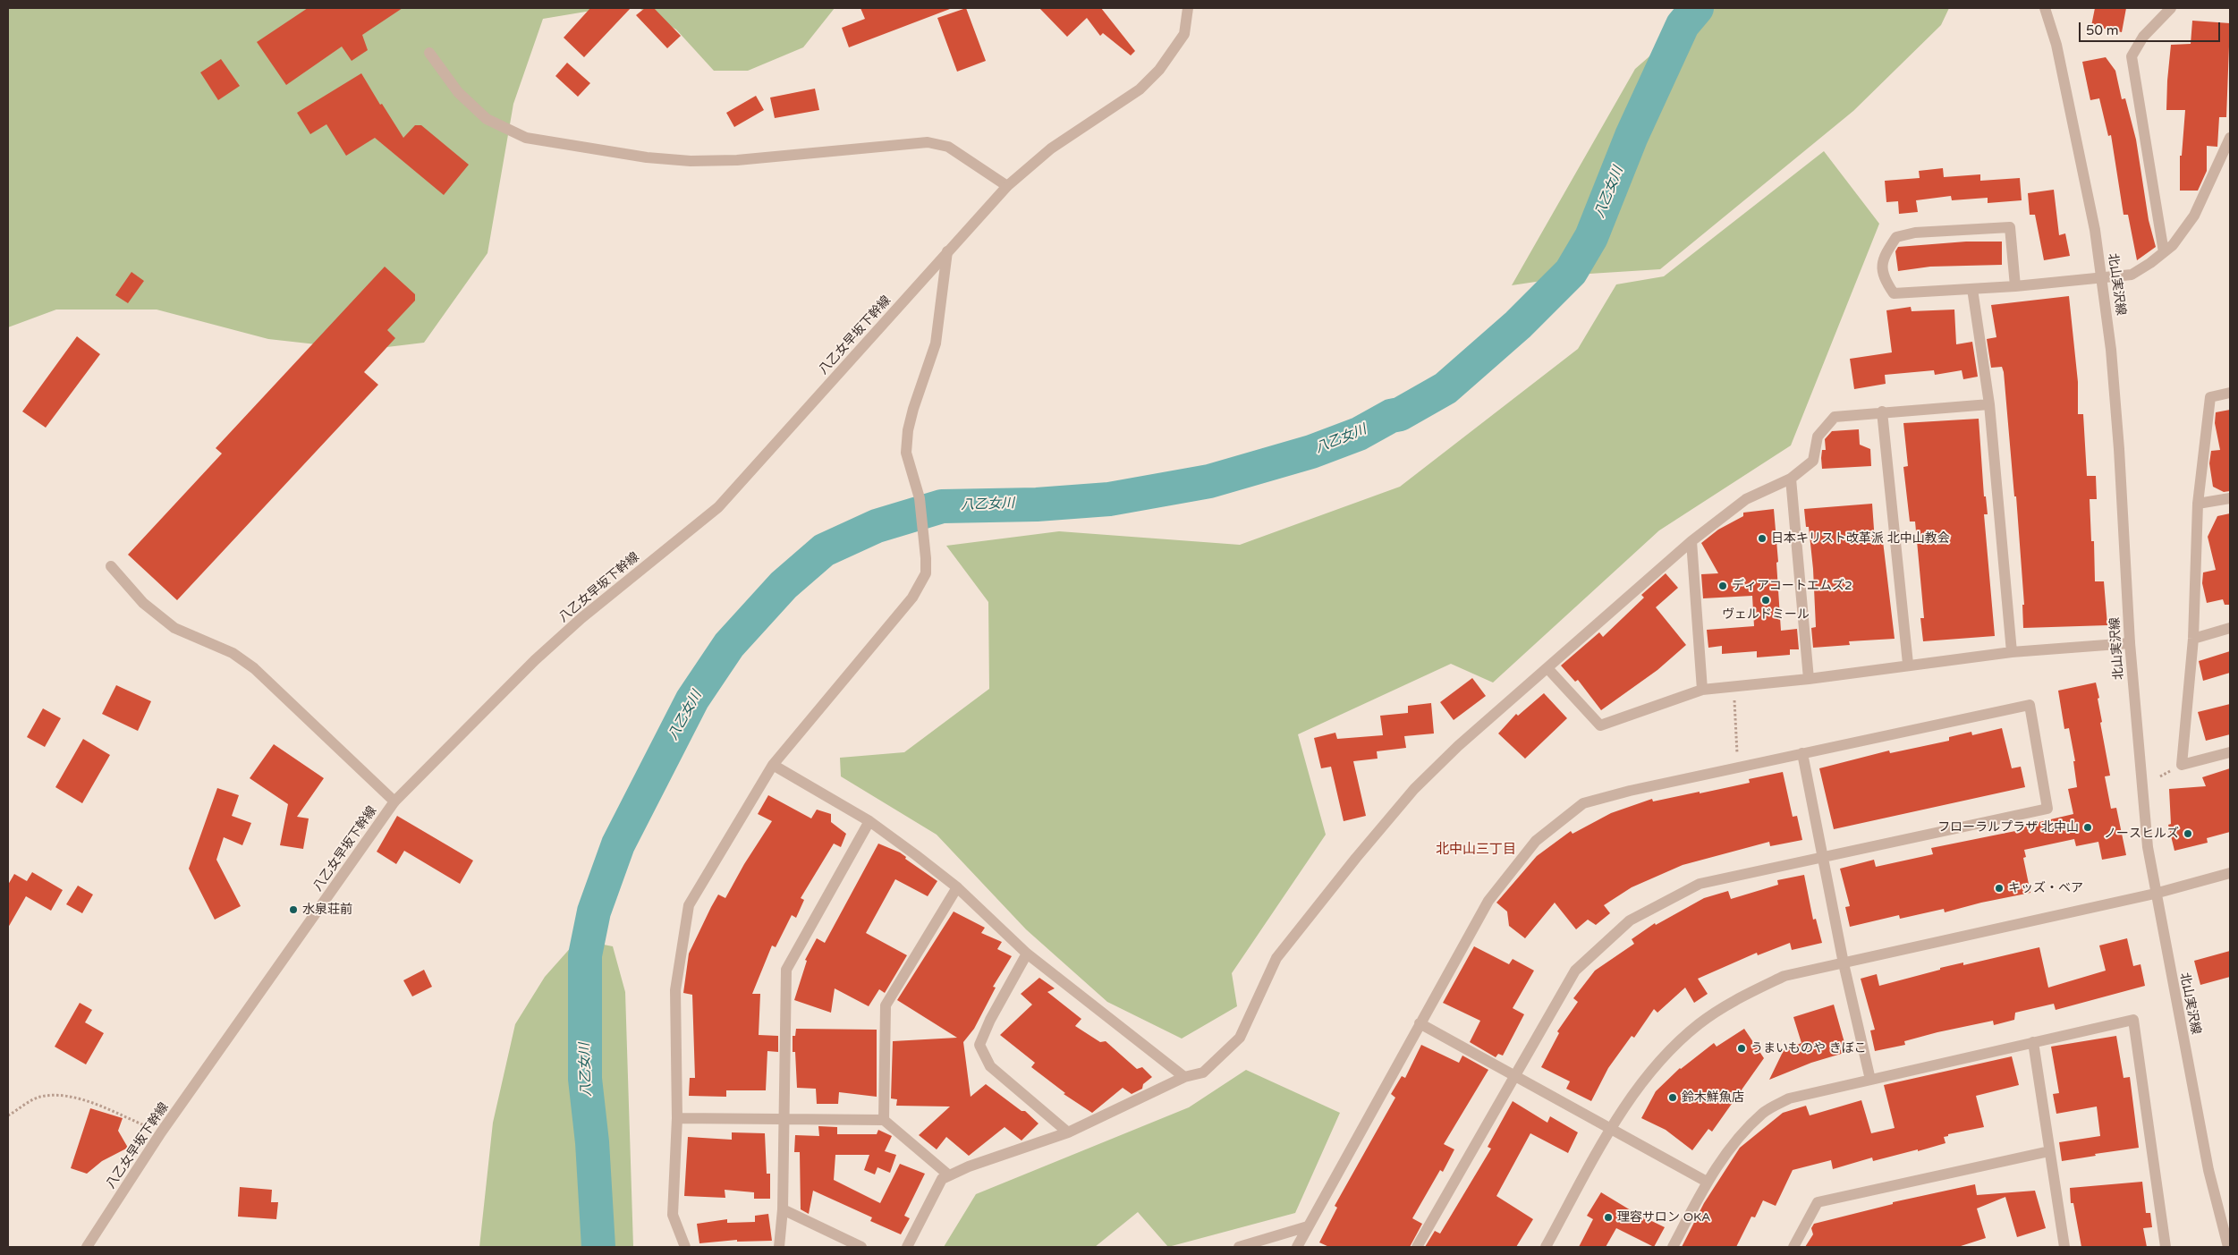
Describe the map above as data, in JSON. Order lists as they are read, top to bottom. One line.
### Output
{"streets":{"street":["北山実沢線","八乙女早坂下幹線"]},"districts":["北中山三丁目"],"water":["八乙女川"],"places":["日本キリスト改革派 北中山教会","ディアコートエムズ2","ヴェルドミール","フローラルプラザ 北中山","ノースヒルズ","キッズ・ベア","水泉荘前","うまいものや きぼこ","鈴木鮮魚店","理容サロン OKA"],"scale_bar":"50 m"}
